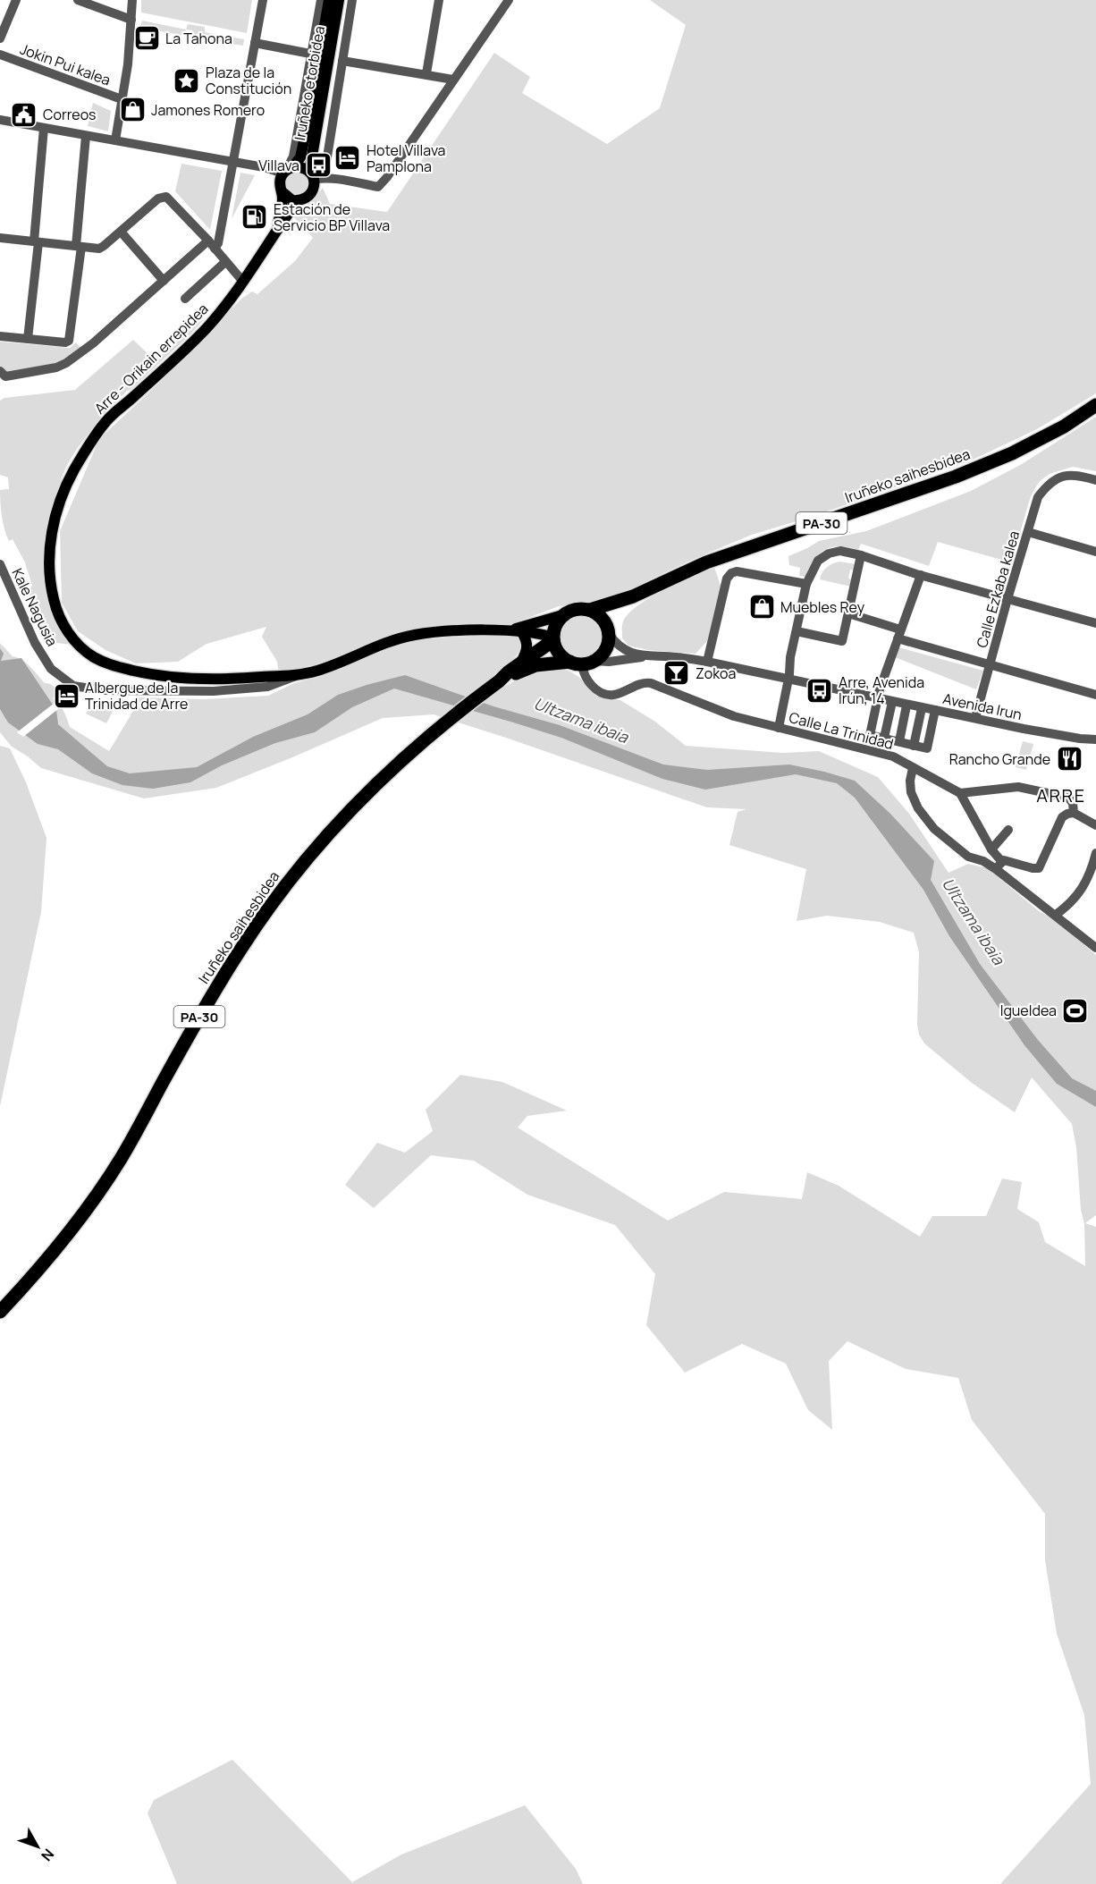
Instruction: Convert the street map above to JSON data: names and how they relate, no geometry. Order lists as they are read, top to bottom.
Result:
{
  "streets": {
    "highway": ["Iruñeko saihesbidea", "PA-30"],
    "main road": ["Iruñeko etorbidea", "Arre - Orikain errepidea"],
    "street": [
      "Jokin Pui kalea",
      "Calle Ezkaba kalea",
      "Kale Nagusia",
      "Avenida Irun",
      "Calle La Trinidad"
    ]
  },
  "crossings": [
    ["Iruñeko etorbidea", "Arre - Orikain errepidea"],
    ["Arre - Orikain errepidea", "Iruñeko saihesbidea"],
    ["Arre - Orikain errepidea", "PA-30"],
    ["Arre - Orikain errepidea", "Kale Nagusia"],
    ["Arre - Orikain errepidea", "Calle La Trinidad"],
    ["Iruñeko saihesbidea", "PA-30"],
    ["Iruñeko saihesbidea", "Calle La Trinidad"],
    ["PA-30", "Calle La Trinidad"],
    ["Calle Ezkaba kalea", "Avenida Irun"]
  ],
  "districts": ["ARRE"],
  "water": ["Ultzama ibaia"],
  "places": {
    "cafe": ["La Tahona"],
    "place": ["Plaza de la Constitución"],
    "shop": ["Jamones Romero", "Muebles Rey"],
    "public building": ["Correos"],
    "hotel": ["Hotel Villava Pamplona", "Albergue de la Trinidad de Arre"],
    "bus stop": ["Villava", "Arre, Avenida Irún, 14"],
    "fuel station": ["Estación de Servicio BP Villava"],
    "bar": ["Zokoa"],
    "restaurant": ["Rancho Grande"],
    "sports": ["Igueldea"]
  },
  "north": "bottom right"
}
